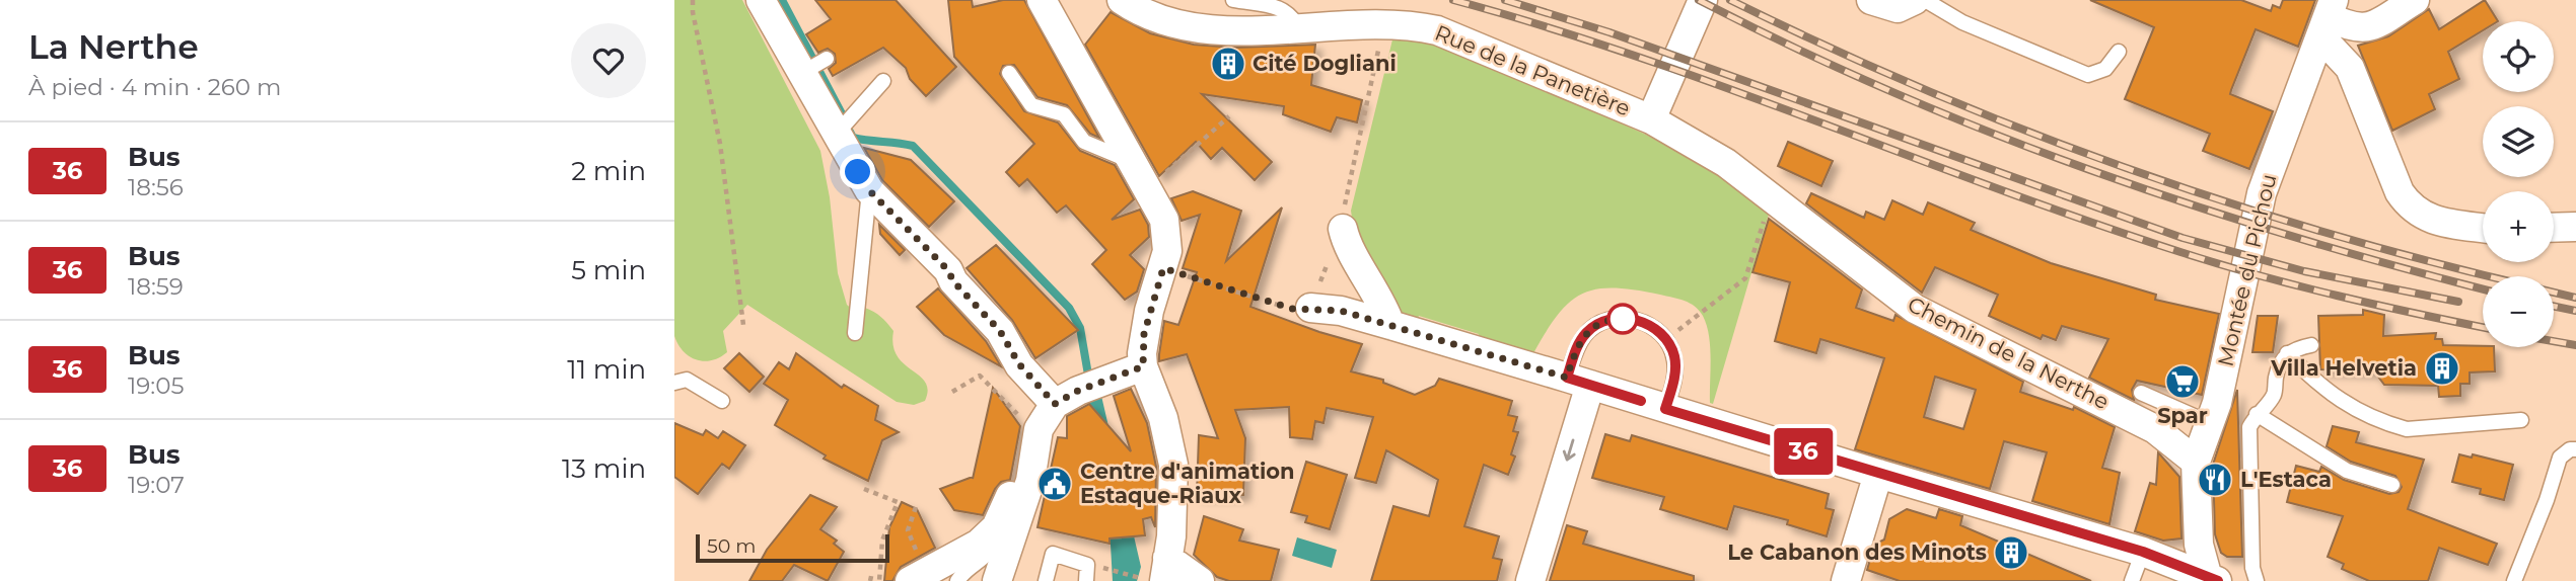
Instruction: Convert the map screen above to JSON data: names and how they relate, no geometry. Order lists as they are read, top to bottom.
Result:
{
  "streets": {
    "street": ["Rue de la Panetière", "Montée du Pichou", "Chemin de la Nerthe"]
  },
  "crossings": [
    ["Rue de la Panetière", "Chemin de la Nerthe"],
    ["Montée du Pichou", "Chemin de la Nerthe"]
  ],
  "places": {
    "building": ["Cité Dogliani", "Villa Helvetia", "Le Cabanon des Minots"],
    "supermarket": ["Spar"],
    "restaurant": ["L'Estaca"],
    "public building": ["Centre d'animation Estaque-Riaux"]
  },
  "lines": ["bus line 36"],
  "scale_bar": "50 m",
  "page": {
    "heading": ["La Nerthe", "À pied · 4 min · 260 m"],
    "on_map": "36",
    "map_buttons": ["+", "−"],
    "list": [
      {
        "mark": "36",
        "name": "Bus",
        "note": "18:56",
        "value": "2 min"
      },
      {
        "mark": "36",
        "name": "Bus",
        "note": "18:59",
        "value": "5 min"
      },
      {
        "mark": "36",
        "name": "Bus",
        "note": "19:05",
        "value": "11 min"
      },
      {
        "mark": "36",
        "name": "Bus",
        "note": "19:07",
        "value": "13 min"
      }
    ],
    "scale": "50 m"
  }
}
